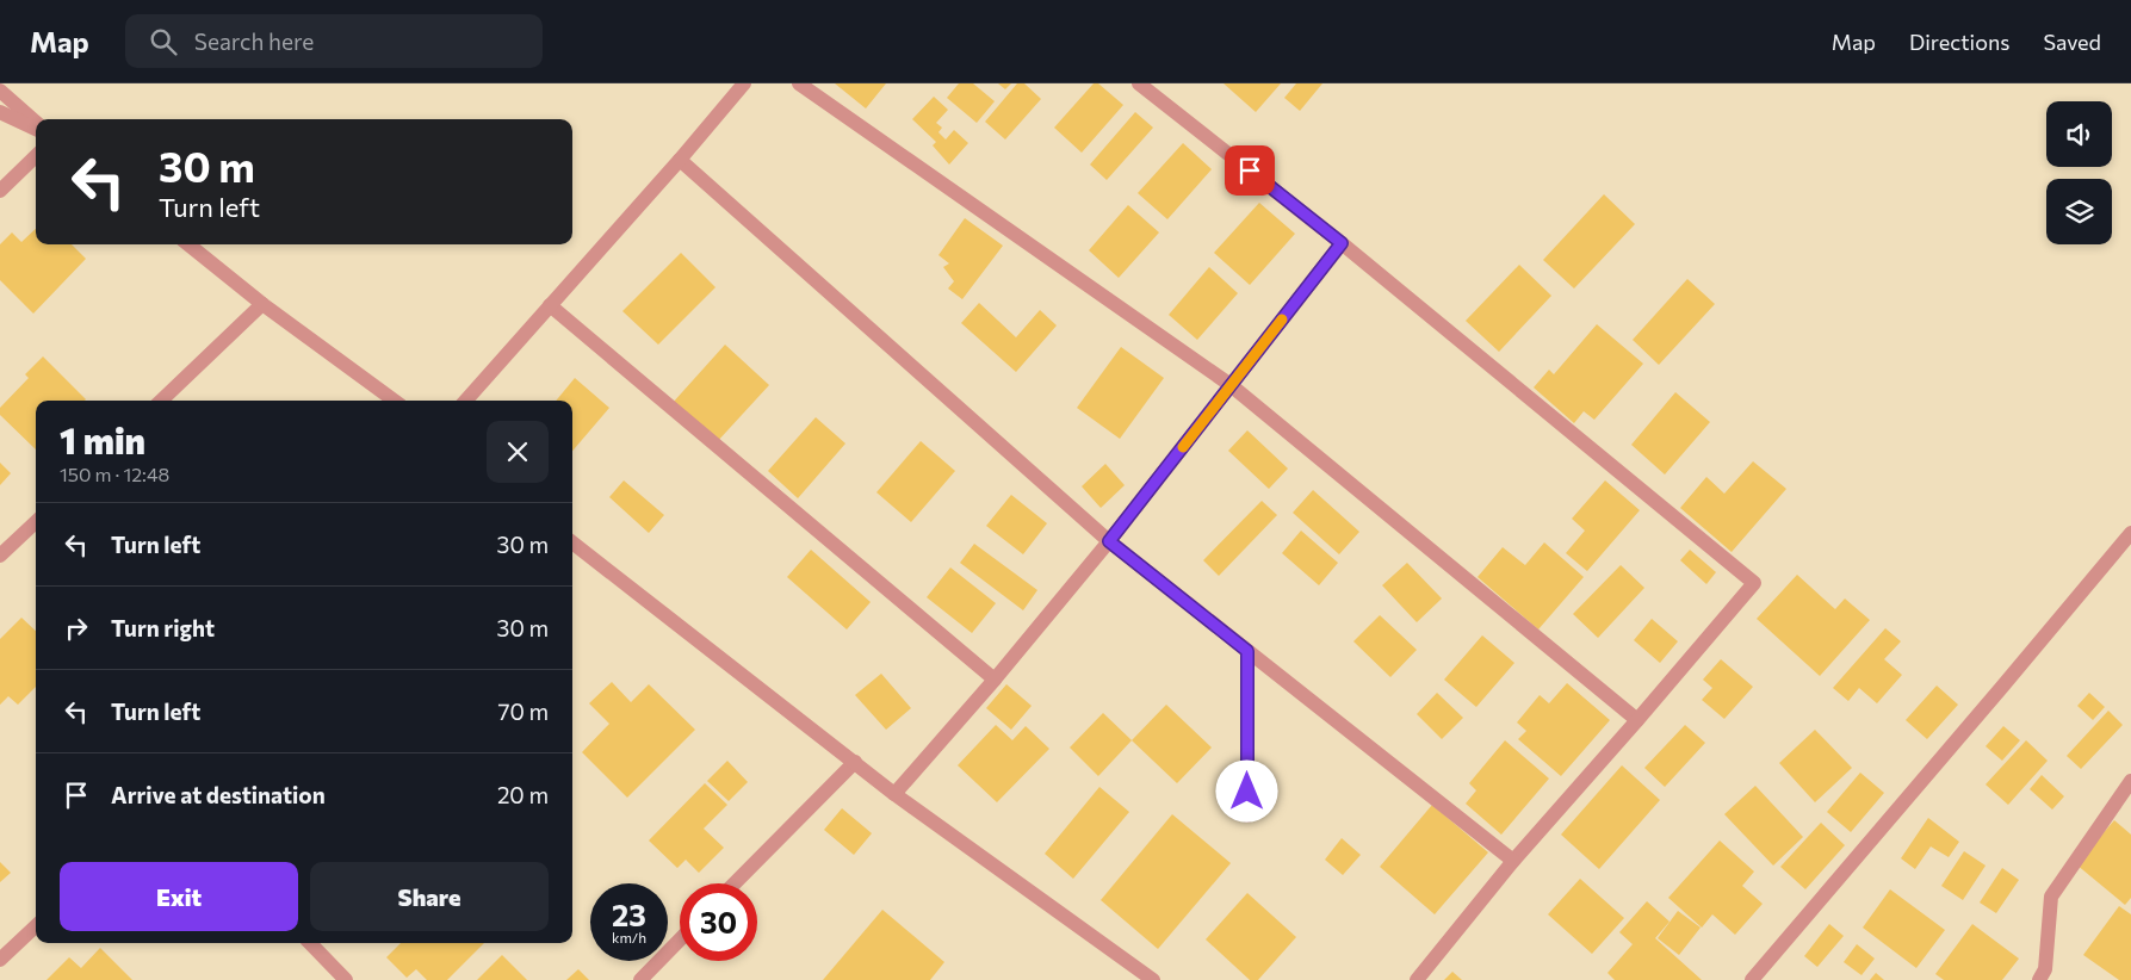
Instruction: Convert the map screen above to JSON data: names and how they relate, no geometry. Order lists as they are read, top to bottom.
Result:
{
  "page": {
    "header": "Map",
    "search": "Search here",
    "nav": ["Map", "Directions", "Saved"],
    "turn": ["30 m", "Turn left"],
    "heading": ["1 min", "150 m · 12:48"],
    "list": [
      {
        "name": "Turn left",
        "value": "30 m"
      },
      {
        "name": "Turn right",
        "value": "30 m"
      },
      {
        "name": "Turn left",
        "value": "70 m"
      },
      {
        "name": "Arrive at destination",
        "value": "20 m"
      }
    ],
    "buttons": ["Exit", "Share"],
    "speed": "23 km/h",
    "limit": "30"
  }
}
